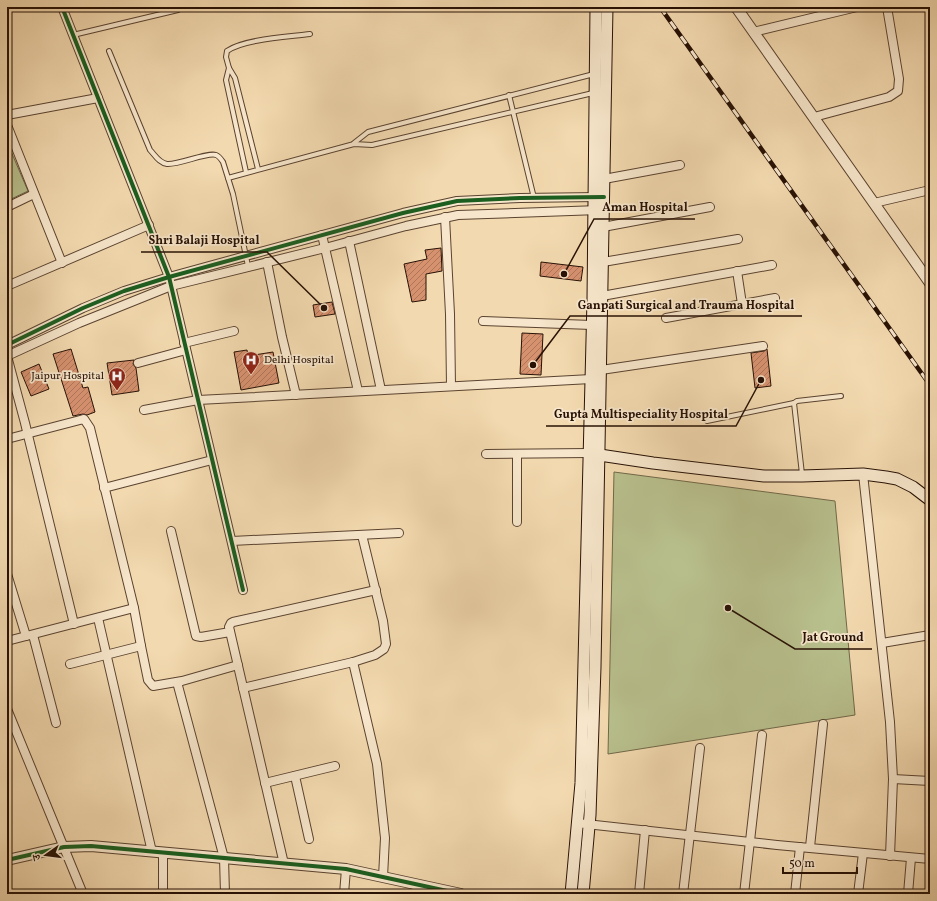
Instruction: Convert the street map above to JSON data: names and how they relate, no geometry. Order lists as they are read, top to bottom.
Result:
{
  "places": {
    "other": [
      "Aman Hospital",
      "Shri Balaji Hospital",
      "Ganpati Surgical and Trauma Hospital",
      "Gupta Multispeciality Hospital",
      "Jat Ground"
    ],
    "hospital": ["Delhi Hospital", "Jaipur Hospital"]
  },
  "scale_bar": "50 m",
  "north": "left"
}
